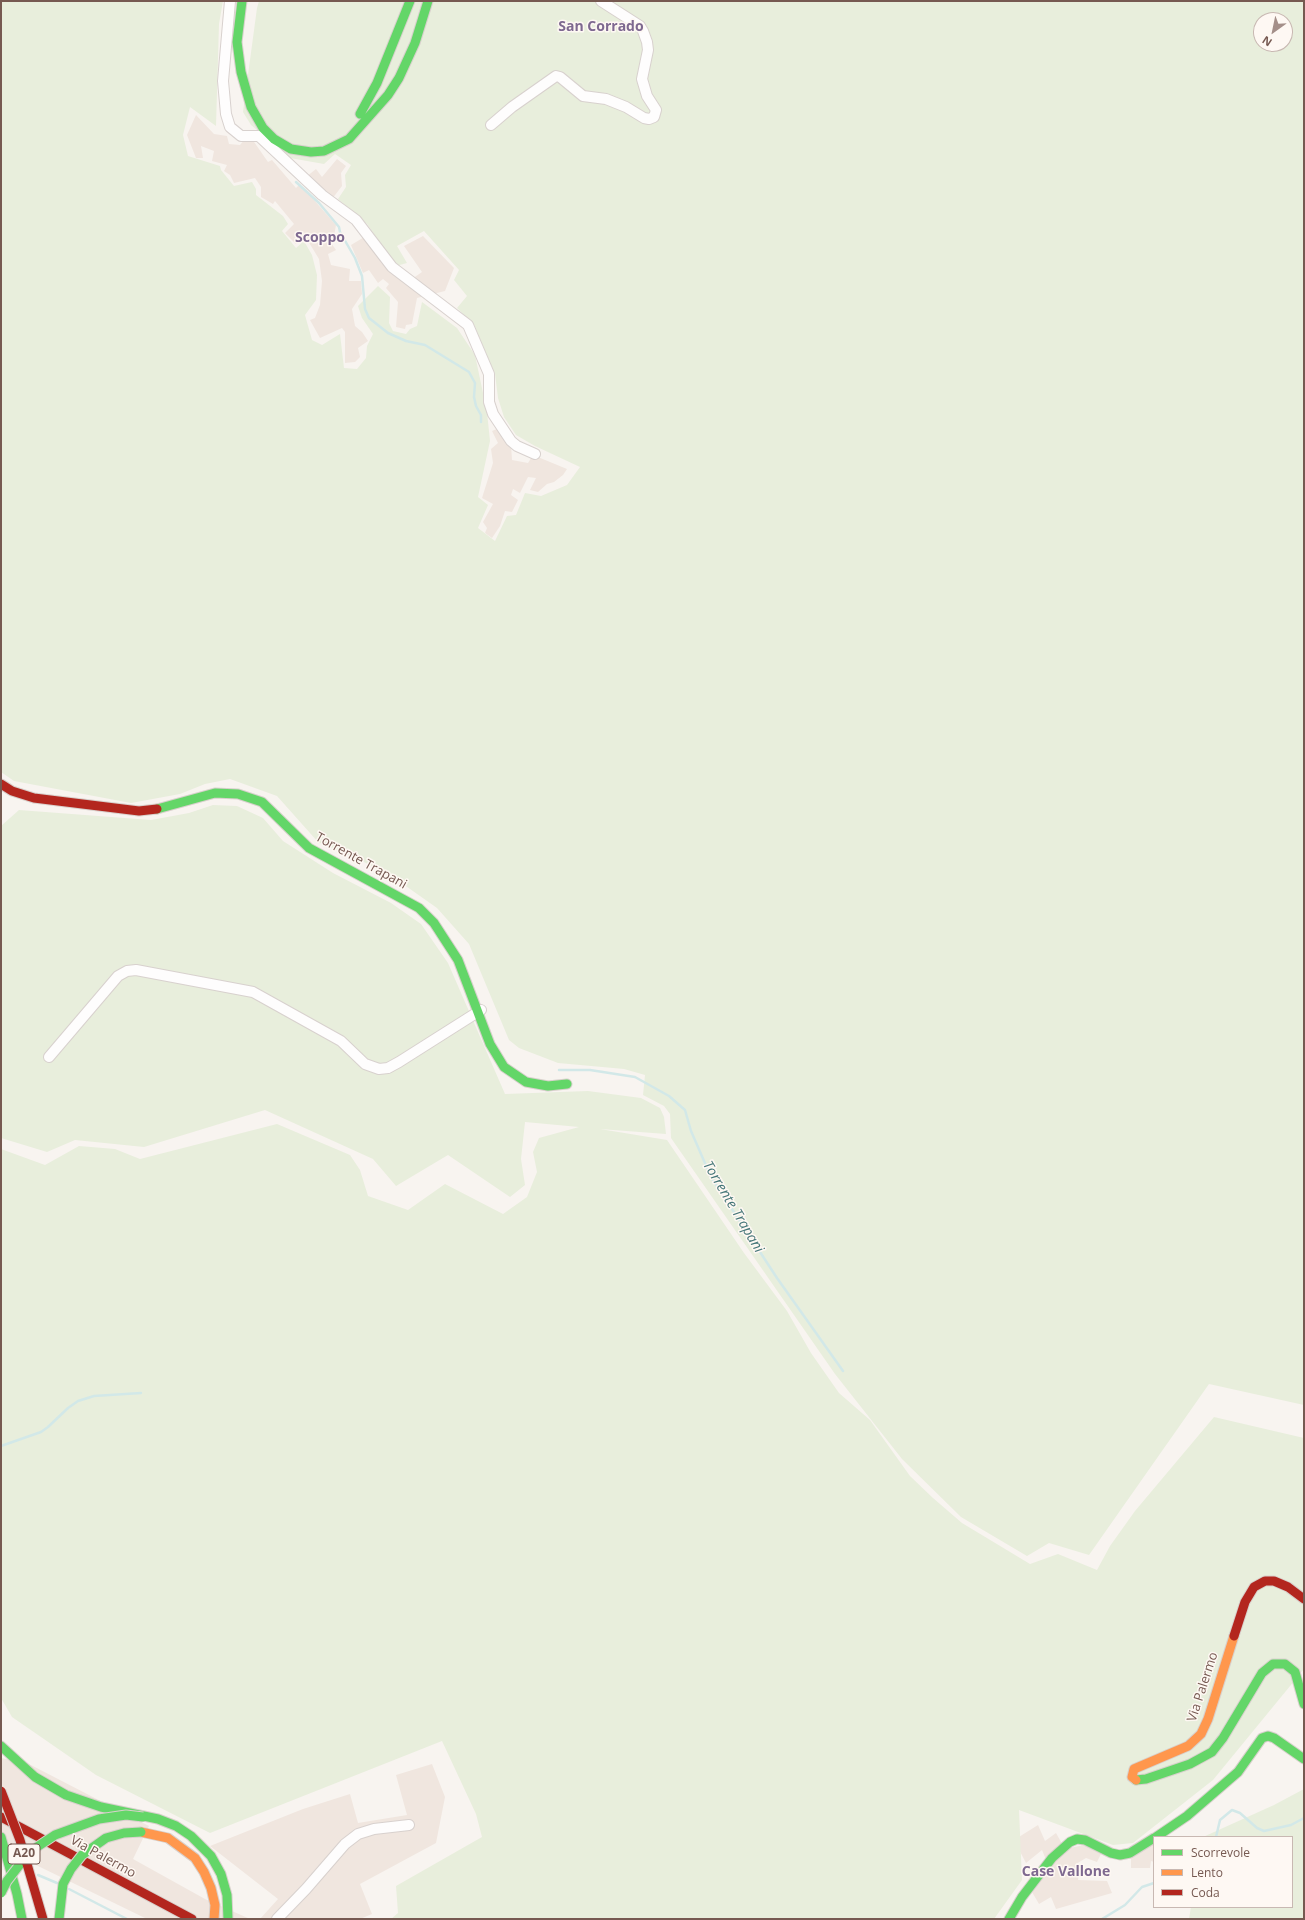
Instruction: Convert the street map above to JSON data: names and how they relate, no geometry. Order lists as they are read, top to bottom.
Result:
{
  "streets": {
    "main road": ["Torrente Trapani", "Via Palermo", "A20"]
  },
  "districts": ["San Corrado", "Scoppo", "Case Vallone"],
  "water": ["Torrente Trapani"],
  "legend": ["Scorrevole", "Lento", "Coda"],
  "north": "bottom left"
}
